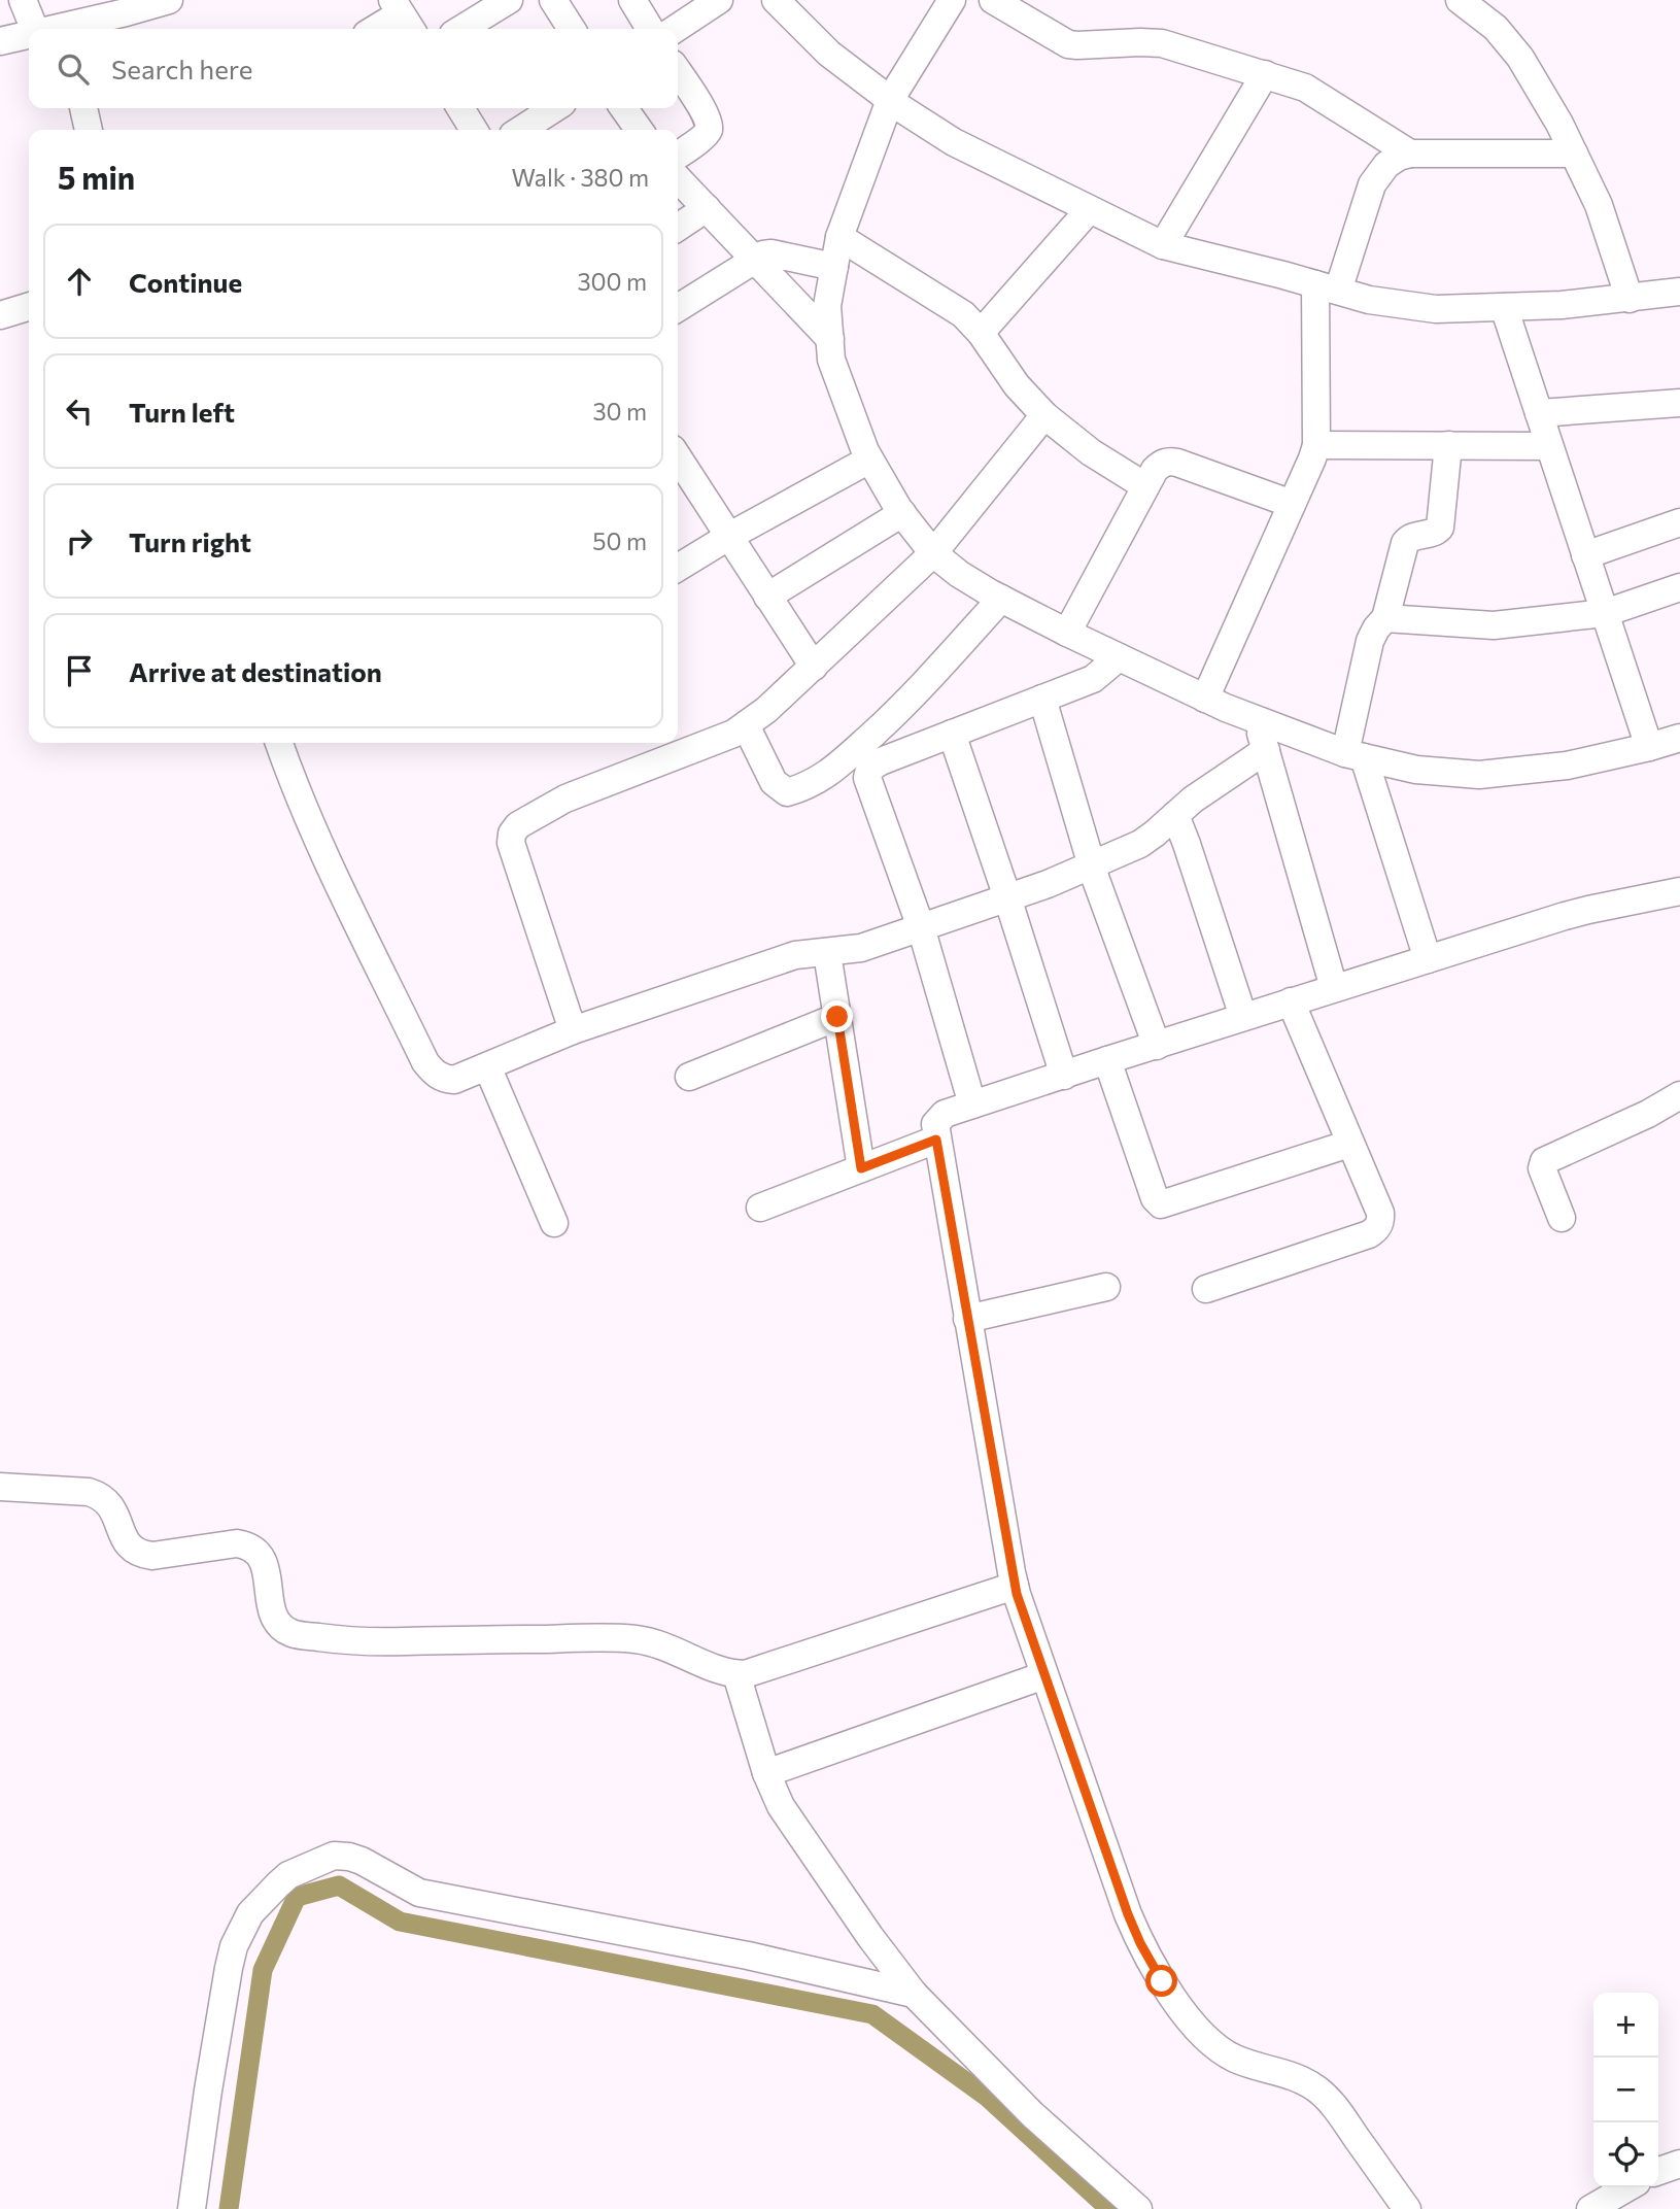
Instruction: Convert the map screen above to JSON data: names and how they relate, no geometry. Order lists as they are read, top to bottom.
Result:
{
  "page": {
    "search": "Search here",
    "heading": ["5 min", "Walk · 380 m"],
    "list": [
      ["Continue", "300 m"],
      ["Turn left", "30 m"],
      ["Turn right", "50 m"],
      "Arrive at destination"
    ],
    "map_buttons": ["+", "−"]
  }
}
